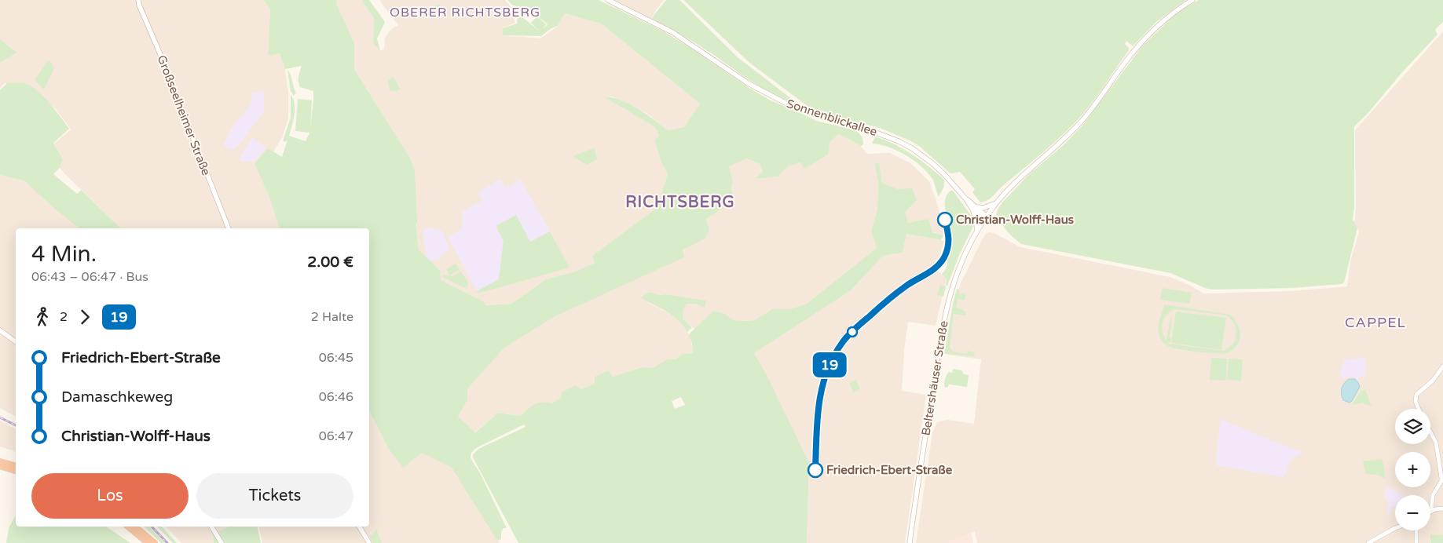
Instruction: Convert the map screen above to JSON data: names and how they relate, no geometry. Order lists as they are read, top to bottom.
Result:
{
  "streets": {
    "main road": ["Großseelheimer Straße", "Sonnenblickallee", "Beltershäuser Straße"]
  },
  "crossings": [
    ["Sonnenblickallee", "Beltershäuser Straße"]
  ],
  "districts": ["OBERER RICHTSBERG", "RICHTSBERG", "CAPPEL"],
  "places": ["Christian-Wolff-Haus", "Friedrich-Ebert-Straße"],
  "lines": ["bus line 19"],
  "page": {
    "on_map": "19",
    "heading": ["4 Min.", "06:43 – 06:47 · Bus", "2.00 €"],
    "legs": ["2", "19", "2 Halte"],
    "list": [
      {
        "name": "Friedrich-Ebert-Straße",
        "value": "06:45"
      },
      {
        "name": "Damaschkeweg",
        "value": "06:46"
      },
      {
        "name": "Christian-Wolff-Haus",
        "value": "06:47"
      }
    ],
    "map_buttons": ["+", "−"],
    "buttons": ["Los", "Tickets"]
  }
}
